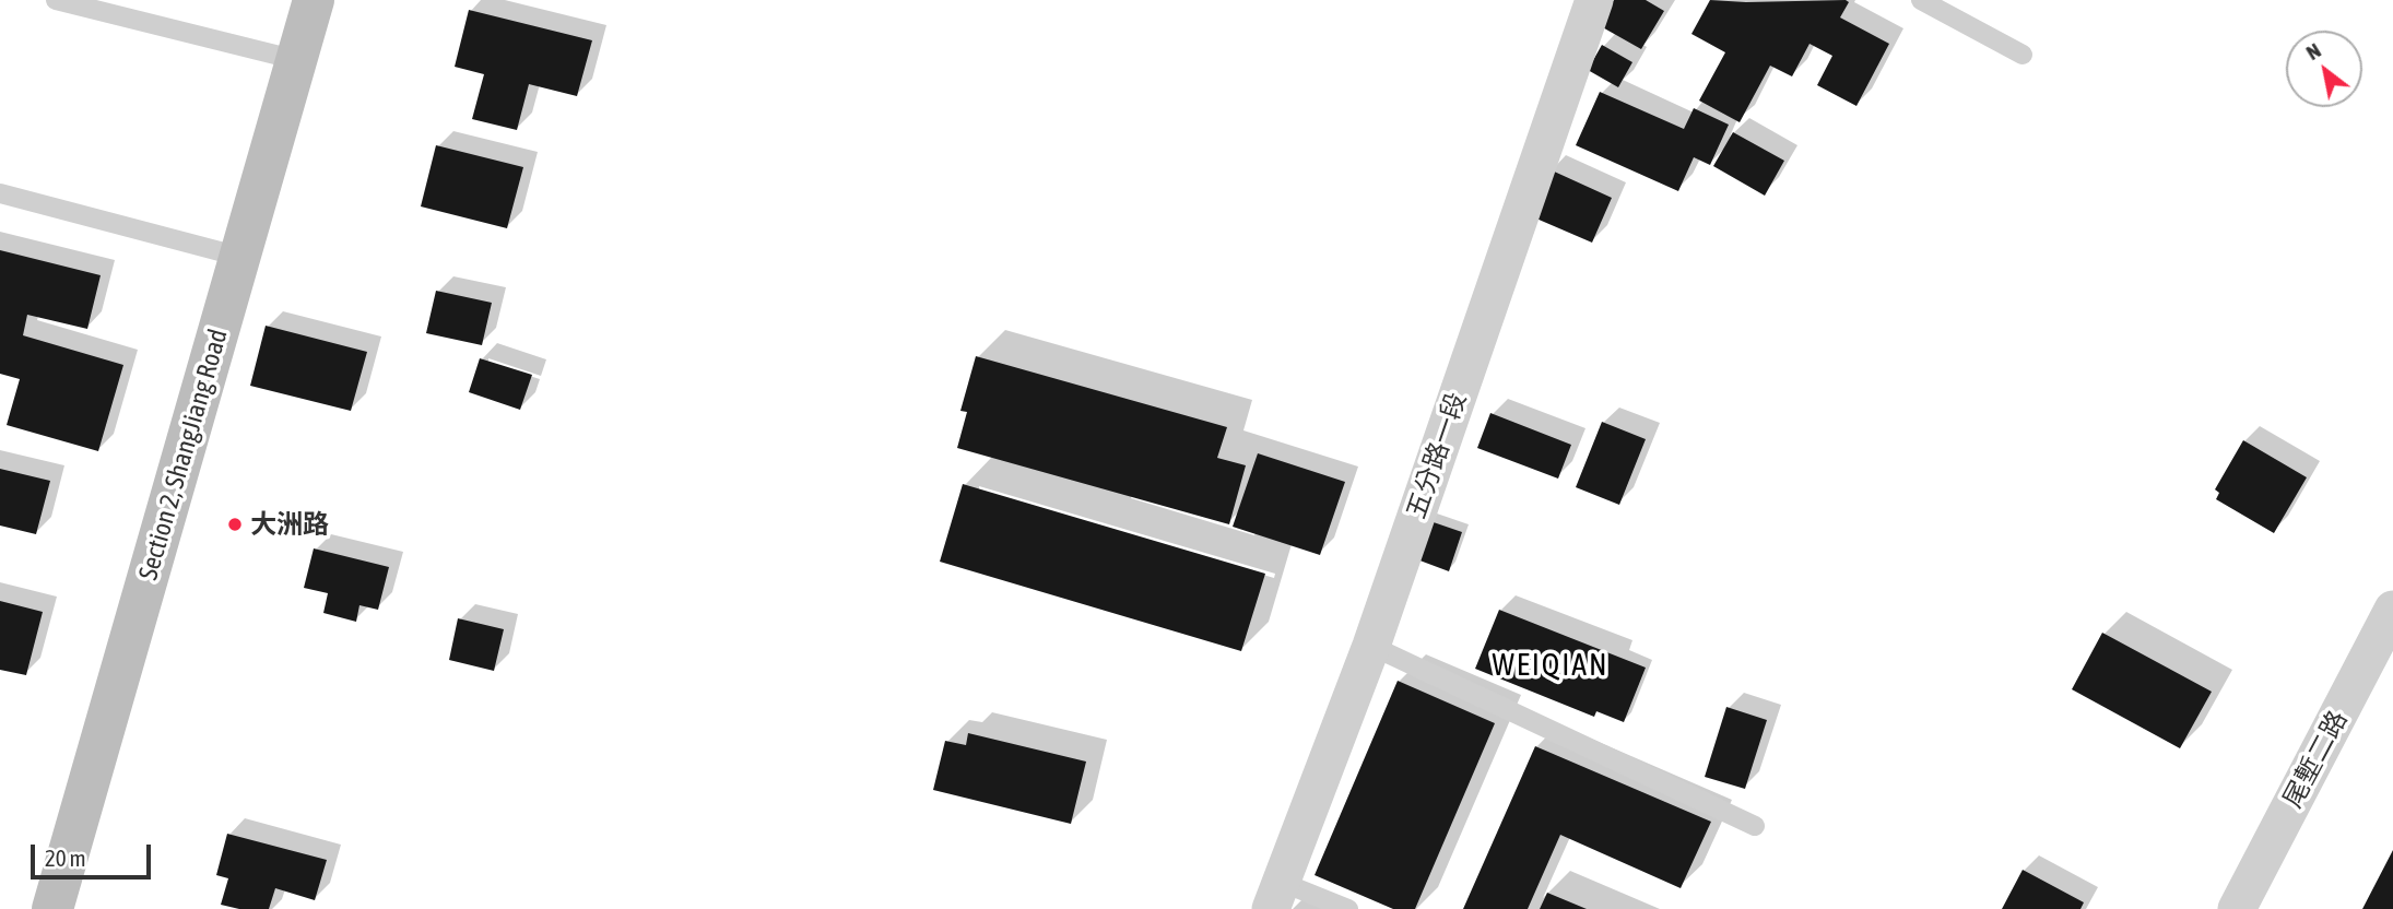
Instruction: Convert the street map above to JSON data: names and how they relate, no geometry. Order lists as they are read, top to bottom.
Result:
{
  "streets": {
    "main road": ["Section 2, ShangJiang Road"],
    "street": ["五分路一段", "尾塹二路"]
  },
  "districts": ["WEIQIAN"],
  "places": ["大洲路"],
  "scale_bar": "20 m",
  "north": "top left"
}
